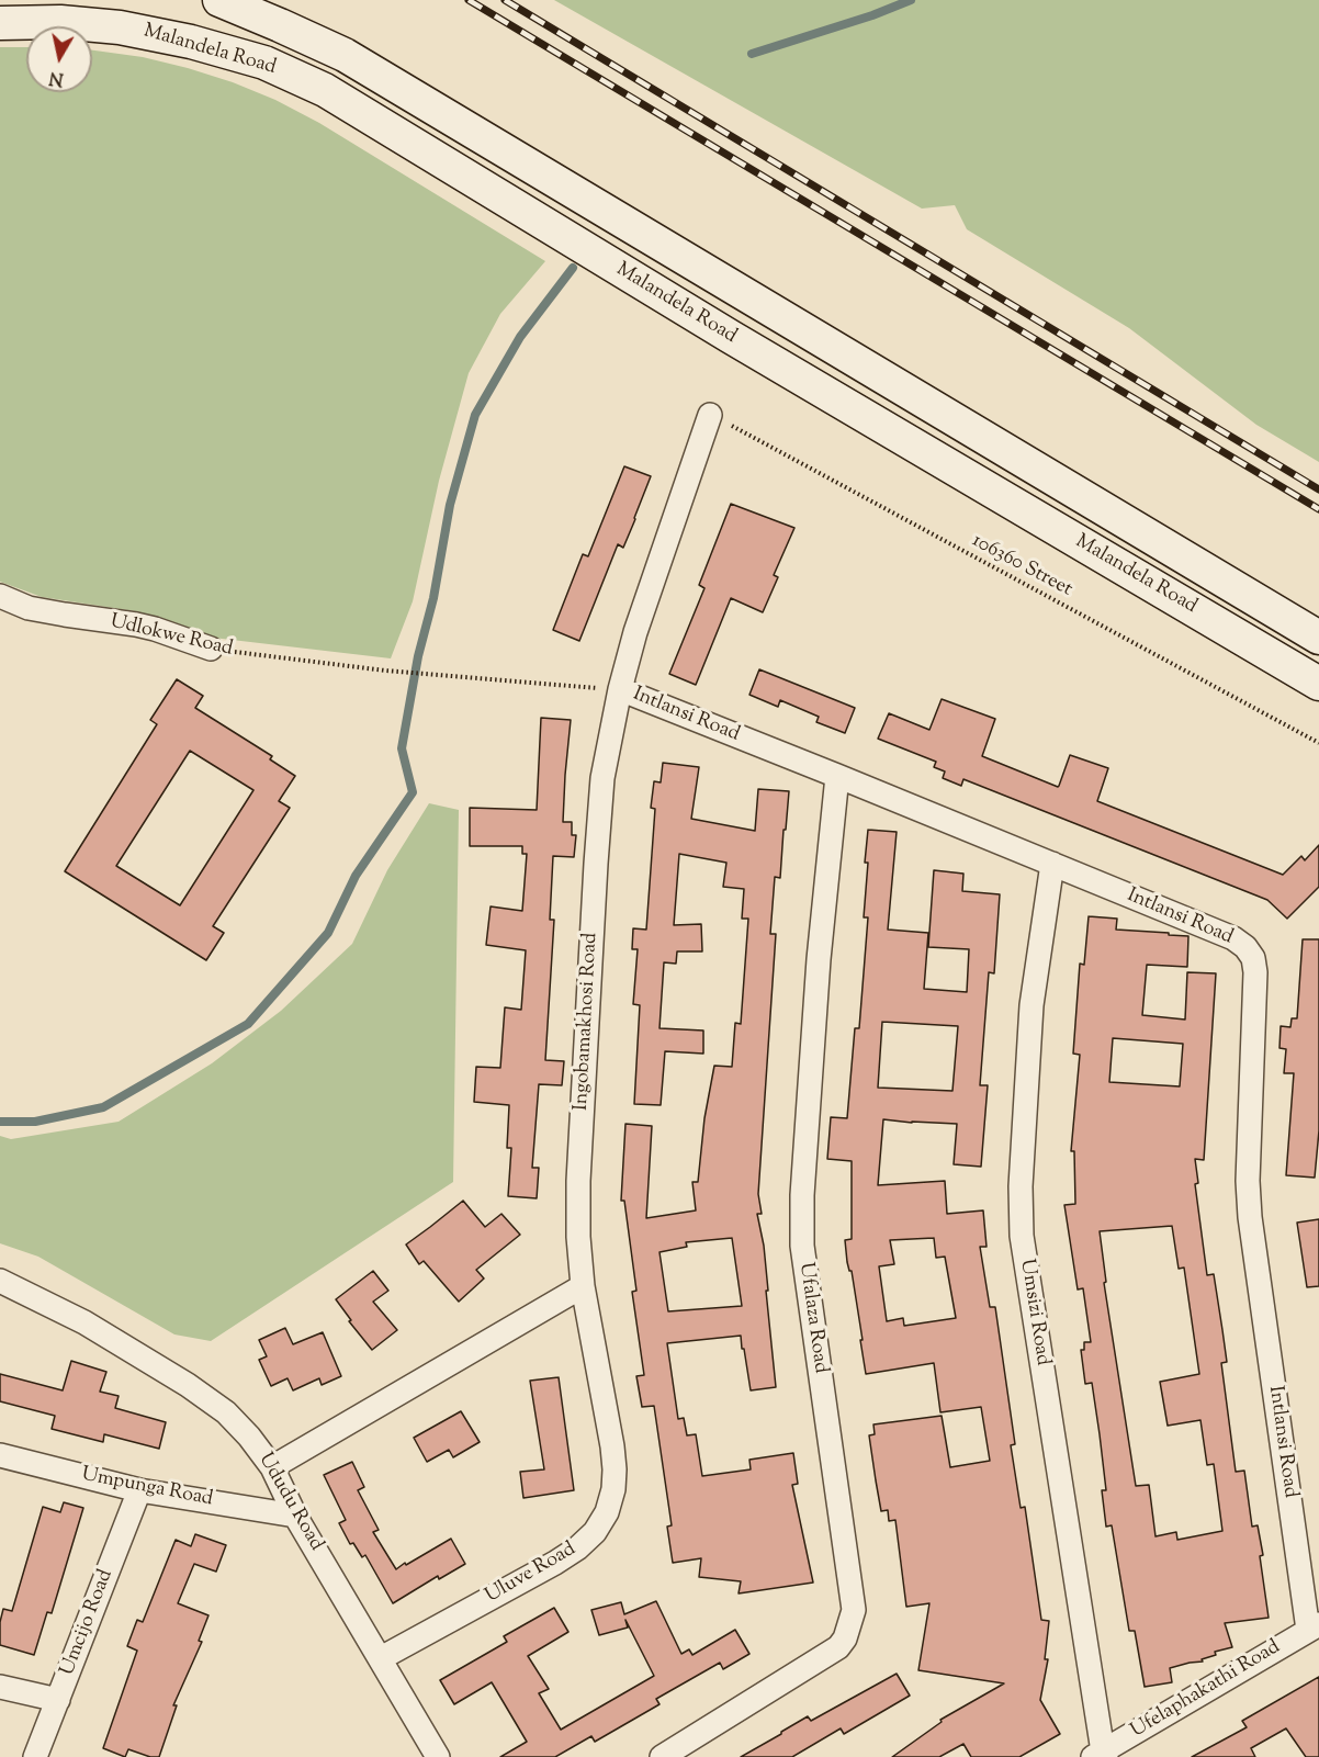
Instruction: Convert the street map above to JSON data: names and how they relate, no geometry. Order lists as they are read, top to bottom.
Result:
{
  "streets": {
    "main road": ["Malandela Road"],
    "street": [
      "Udlokwe Road",
      "Intlansi Road",
      "Ingobamakhosi Road",
      "Umsizi Road",
      "Ufalaza Road",
      "Umpunga Road",
      "Ududu Road",
      "Uluve Road",
      "Umcijo Road",
      "Ufelaphakathi Road"
    ],
    "path": ["106360 Street"]
  },
  "crossings": [
    ["106360 Street", "Ingobamakhosi Road"],
    ["Udlokwe Road", "Intlansi Road"],
    ["Udlokwe Road", "Ingobamakhosi Road"],
    ["Intlansi Road", "Ingobamakhosi Road"],
    ["Intlansi Road", "Umsizi Road"],
    ["Intlansi Road", "Ufalaza Road"],
    ["Intlansi Road", "Ufelaphakathi Road"],
    ["Ingobamakhosi Road", "Uluve Road"],
    ["Umsizi Road", "Ufelaphakathi Road"],
    ["Umpunga Road", "Ududu Road"],
    ["Umpunga Road", "Umcijo Road"],
    ["Ududu Road", "Uluve Road"]
  ],
  "north": "bottom"
}
